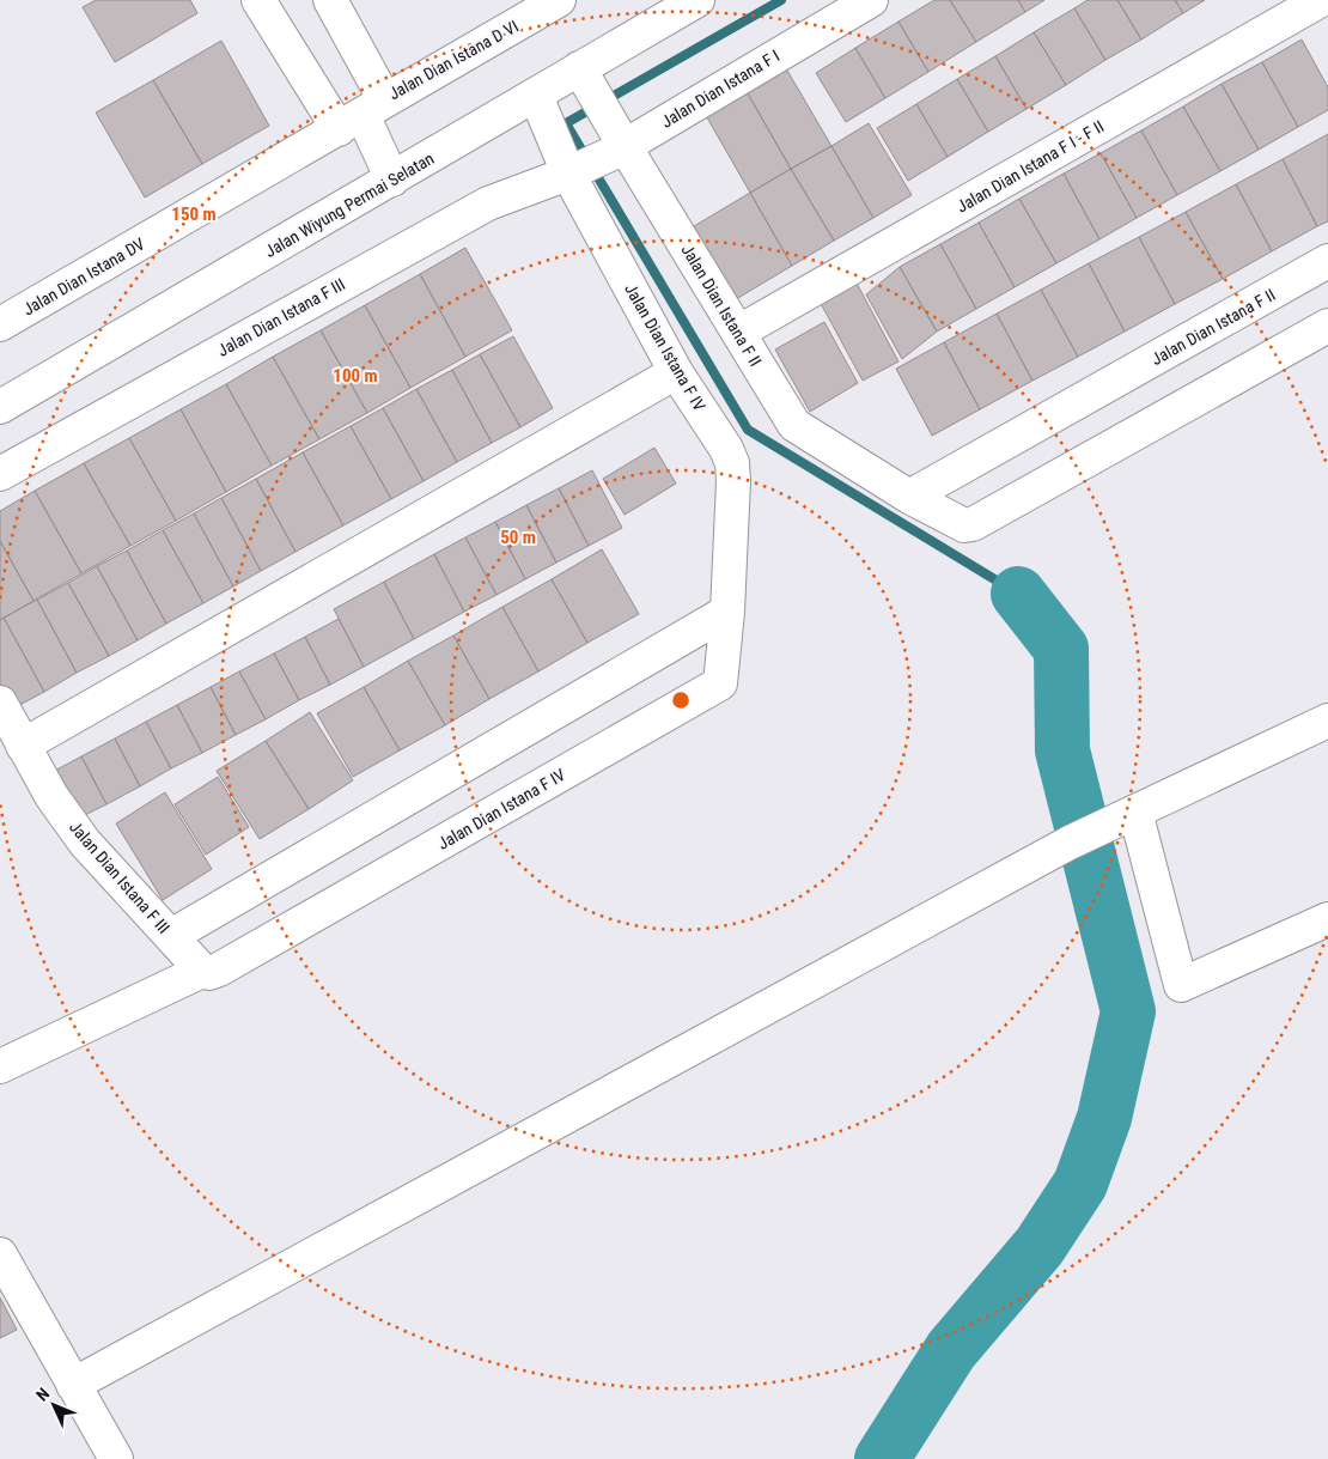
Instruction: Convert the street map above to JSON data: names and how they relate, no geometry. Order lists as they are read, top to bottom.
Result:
{
  "streets": {
    "street": [
      "Jalan Dian Istana D VI",
      "Jalan Dian Istana F I",
      "Jalan Dian Istana F I - F II",
      "Jalan Wiyung Permai Selatan",
      "Jalan Dian Istana DV",
      "Jalan Dian Istana F II",
      "Jalan Dian Istana F III",
      "Jalan Dian Istana F IV"
    ]
  },
  "crossings": [
    ["Jalan Dian Istana D VI", "Jalan Dian Istana DV"],
    ["Jalan Dian Istana F I", "Jalan Dian Istana F II"],
    ["Jalan Dian Istana F I", "Jalan Dian Istana F III"],
    ["Jalan Dian Istana F I", "Jalan Dian Istana F IV"],
    ["Jalan Dian Istana F I - F II", "Jalan Dian Istana F II"],
    ["Jalan Wiyung Permai Selatan", "Jalan Dian Istana F II"],
    ["Jalan Wiyung Permai Selatan", "Jalan Dian Istana F IV"],
    ["Jalan Dian Istana F III", "Jalan Dian Istana F IV"]
  ],
  "north": "top left",
  "rings": ["150 m", "100 m", "50 m"]
}
